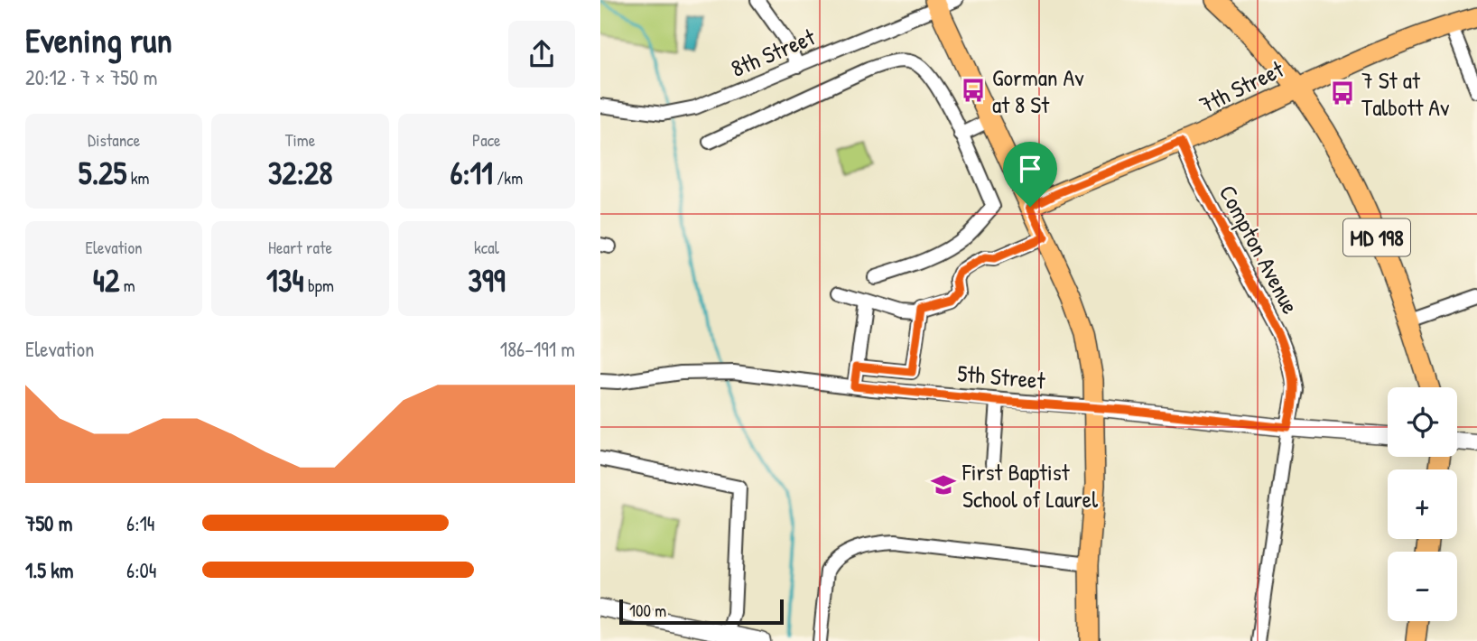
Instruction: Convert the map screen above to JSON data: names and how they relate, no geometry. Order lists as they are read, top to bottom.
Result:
{
  "streets": {
    "main road": ["7th Street", "MD 198"],
    "street": ["8th Street", "Compton Avenue", "5th Street"]
  },
  "crossings": [
    ["7th Street", "MD 198"],
    ["7th Street", "Compton Avenue"],
    ["Compton Avenue", "5th Street"]
  ],
  "places": {
    "bus stop": ["Gorman Av at 8 St", "7 St at Talbott Av"],
    "school or university": ["First Baptist School of Laurel"]
  },
  "scale_bar": "100 m",
  "page": {
    "heading": ["Evening run", "20:12 · 7 × 750 m"],
    "stats": [
      ["Distance", "5.25 km"],
      ["Time", "32:28"],
      ["Pace", "6:11 /km"],
      ["Elevation", "42 m"],
      ["Heart rate", "134 bpm"],
      ["kcal", "399"]
    ],
    "chart": ["Elevation", "186–191 m"],
    "map_buttons": ["+", "−"],
    "list": [
      {
        "name": "750 m",
        "note": "6:14"
      },
      {
        "name": "1.5 km",
        "note": "6:04"
      }
    ],
    "scale": "100 m"
  }
}
